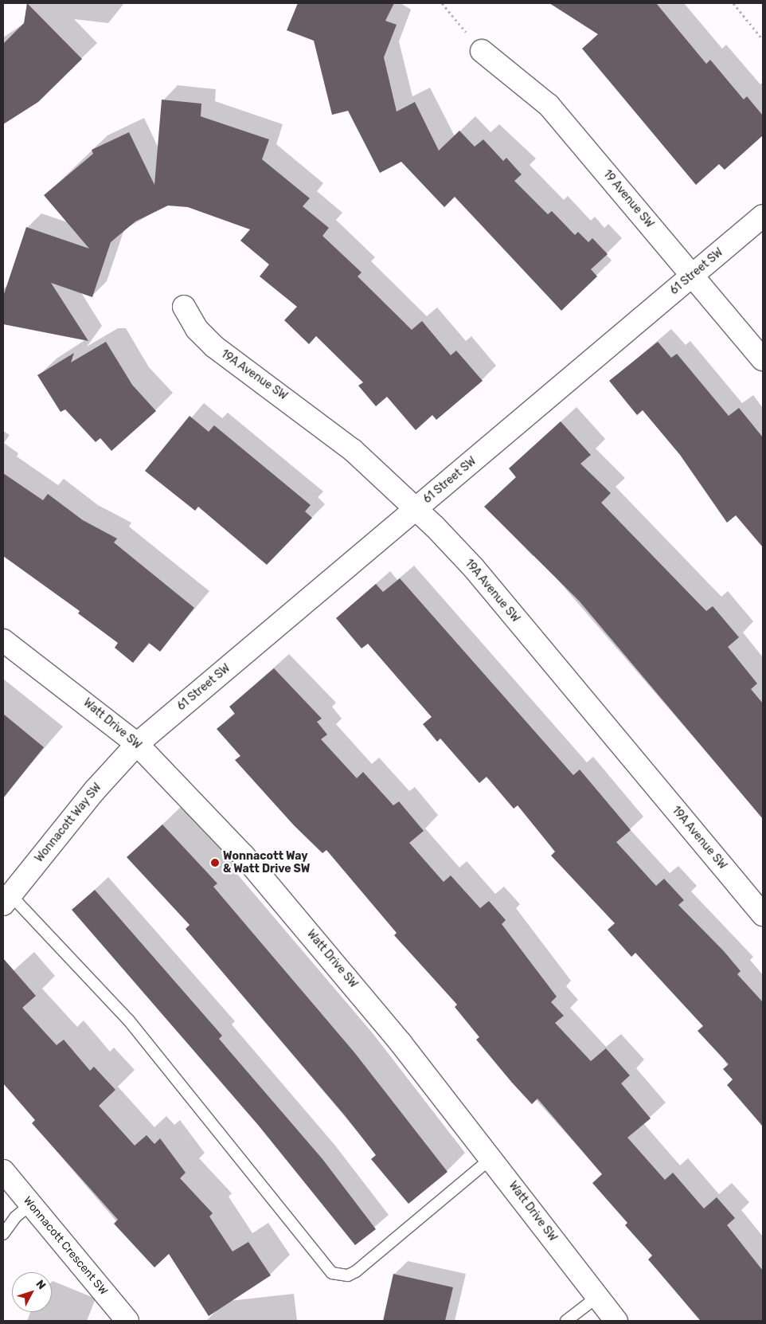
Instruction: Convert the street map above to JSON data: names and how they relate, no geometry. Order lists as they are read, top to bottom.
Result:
{
  "streets": {
    "street": [
      "19 Avenue SW",
      "61 Street SW",
      "19A Avenue SW",
      "Watt Drive SW",
      "Wonnacott Way SW",
      "Wonnacott Crescent SW"
    ]
  },
  "crossings": [
    ["19 Avenue SW", "61 Street SW"],
    ["61 Street SW", "19A Avenue SW"],
    ["61 Street SW", "Watt Drive SW"],
    ["61 Street SW", "Wonnacott Way SW"],
    ["Watt Drive SW", "Wonnacott Way SW"]
  ],
  "places": ["Wonnacott Way & Watt Drive SW"],
  "north": "top right"
}
